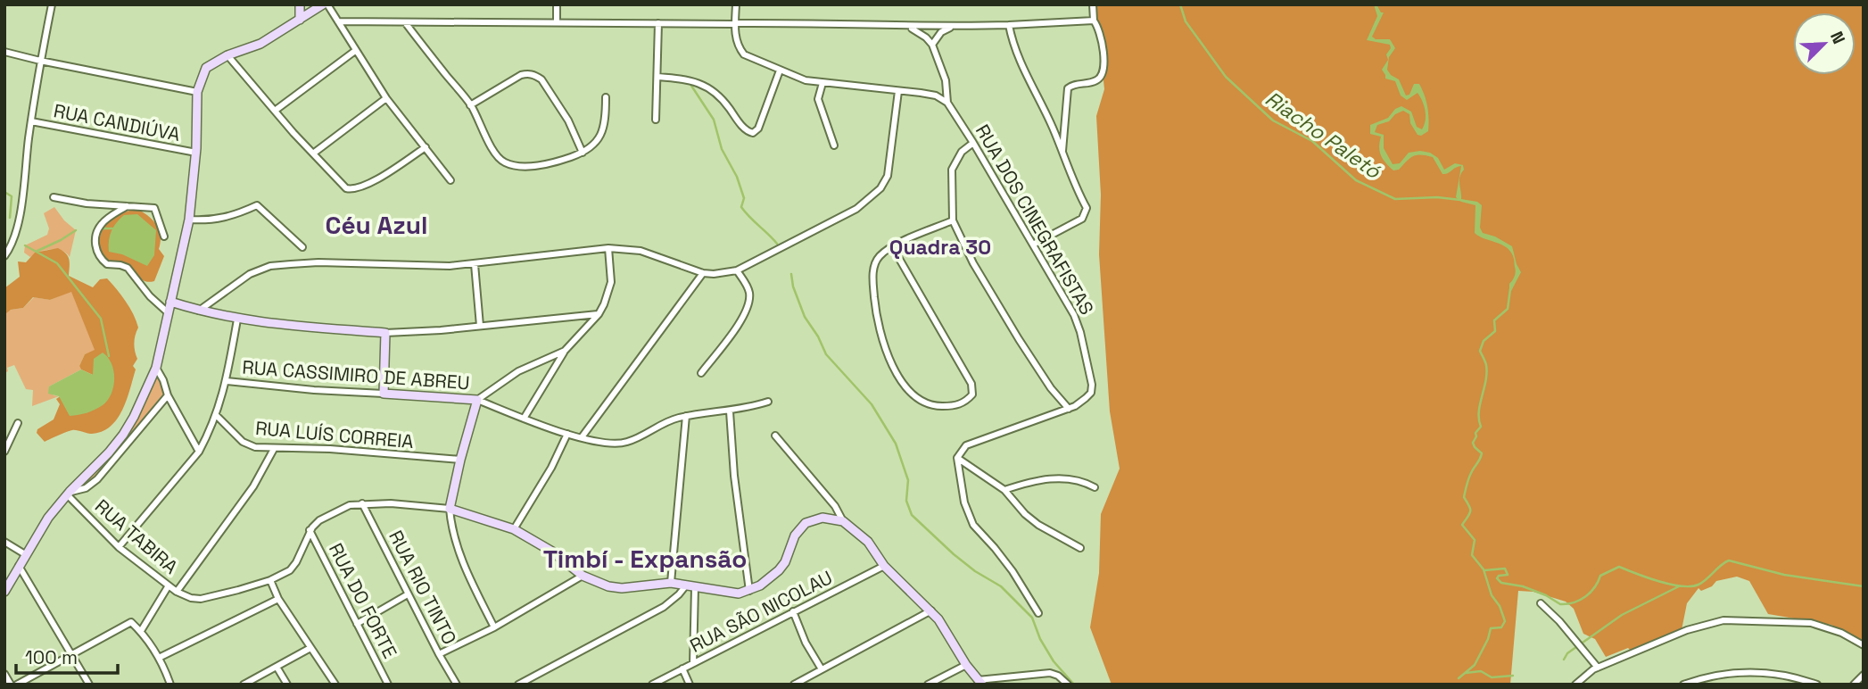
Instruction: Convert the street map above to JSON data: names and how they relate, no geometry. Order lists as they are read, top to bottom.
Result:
{
  "streets": {
    "street": [
      "RUA CANDIÚVA",
      "RUA DOS CINEGRAFISTAS",
      "RUA CASSIMIRO DE ABREU",
      "RUA LUÍS CORREIA",
      "RUA TABIRA",
      "RUA RIO TINTO",
      "RUA DO FORTE",
      "RUA SÃO NICOLAU"
    ]
  },
  "crossings": [
    ["RUA TABIRA", "RUA DO FORTE"]
  ],
  "districts": ["Céu Azul", "Quadra 30", "Timbí - Expansão"],
  "water": ["Riacho Paletó"],
  "scale_bar": "100 m",
  "north": "top right"
}
